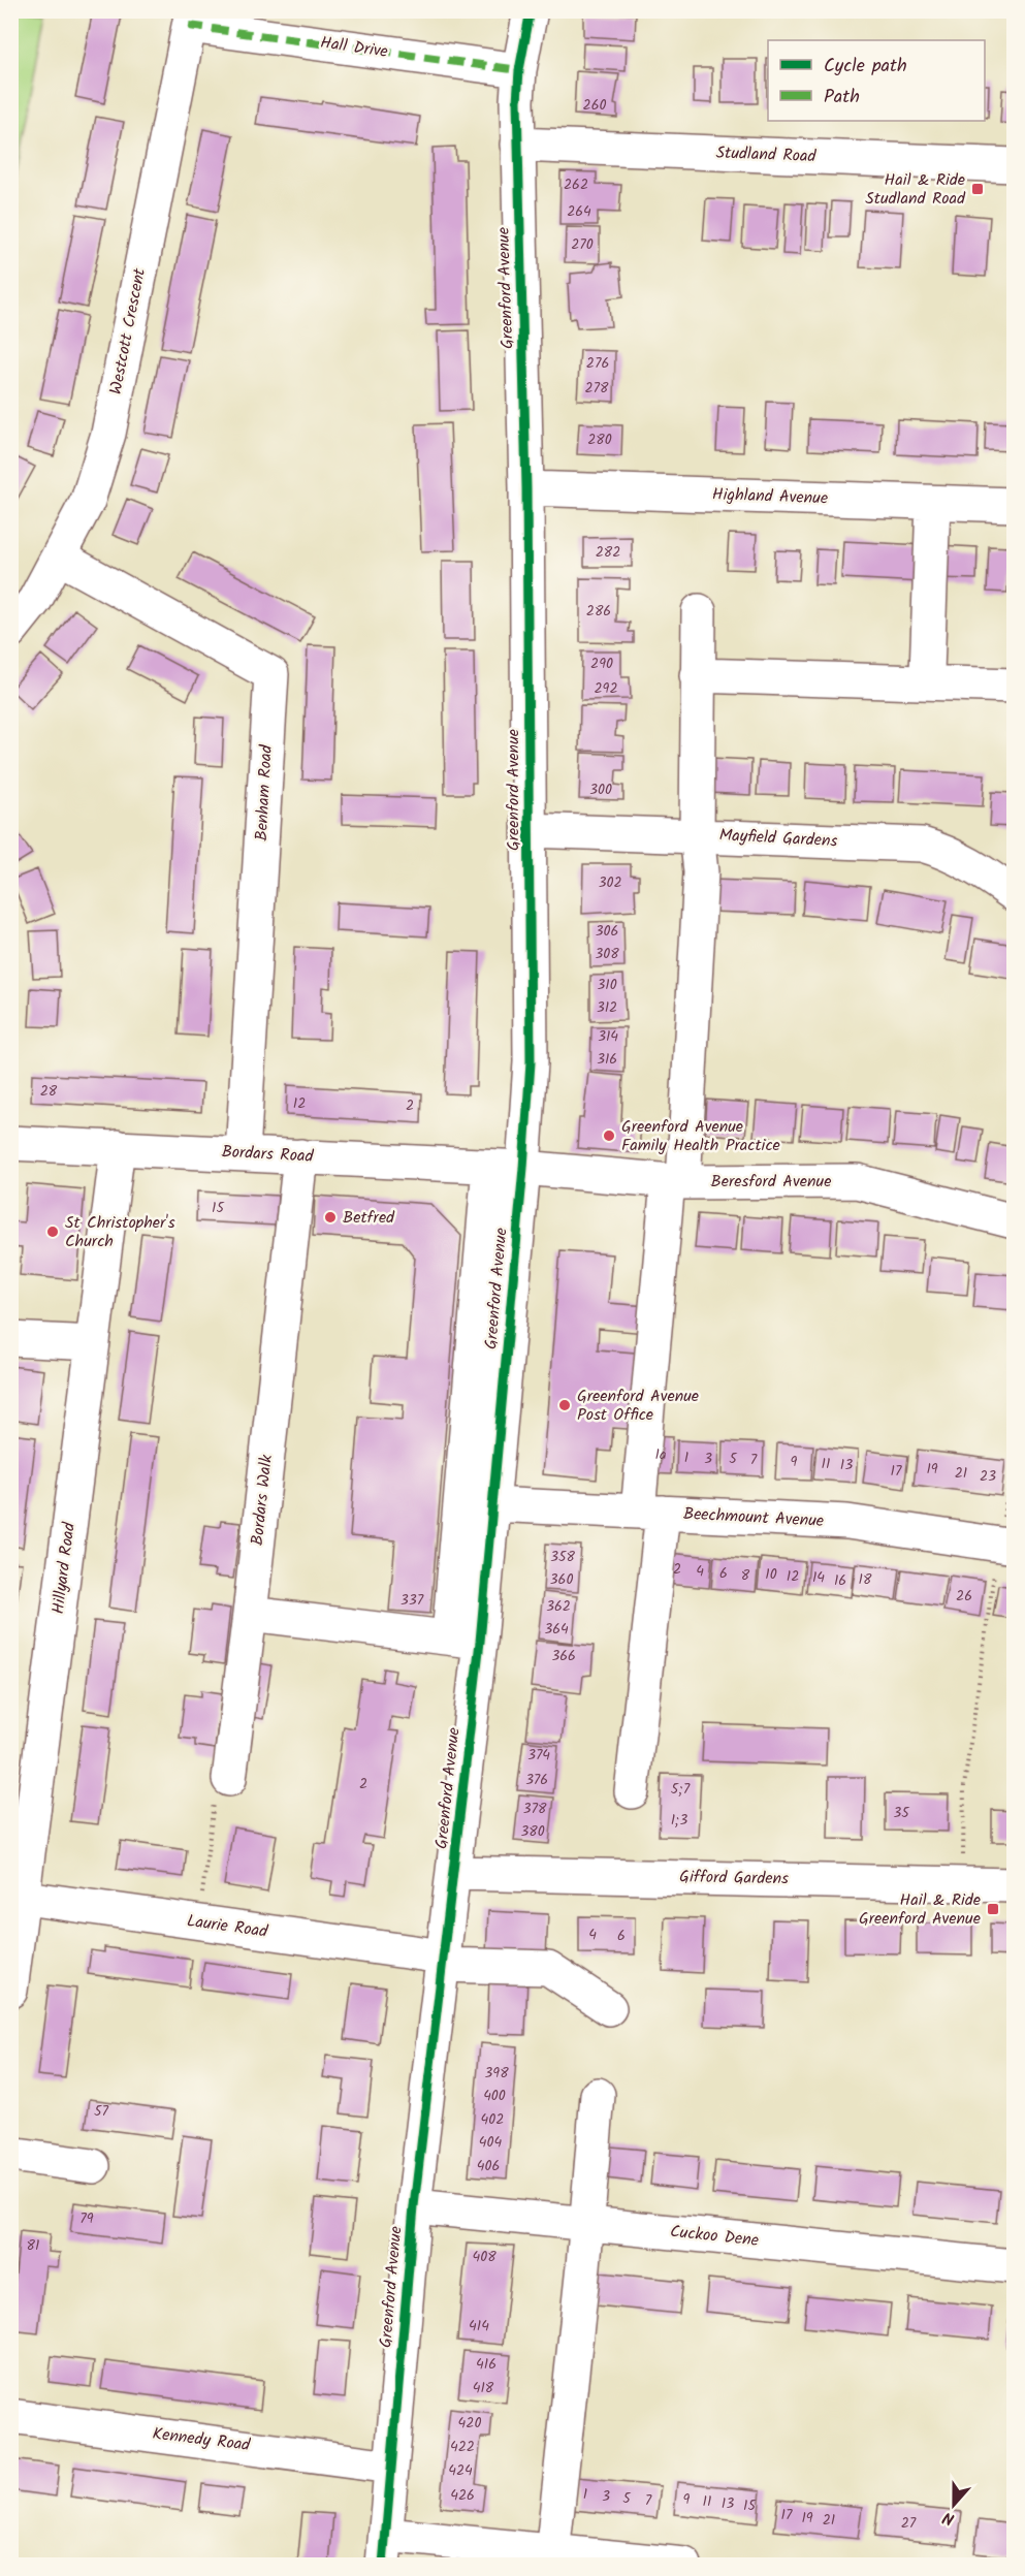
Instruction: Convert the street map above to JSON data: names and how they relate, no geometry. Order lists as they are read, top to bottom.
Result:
{
  "streets": {
    "street": [
      "Hall Drive",
      "Studland Road",
      "Greenford Avenue",
      "Westcott Crescent",
      "Highland Avenue",
      "Benham Road",
      "Mayfield Gardens",
      "Bordars Road",
      "Beresford Avenue",
      "Bordars Walk",
      "Beechmount Avenue",
      "Hillyard Road",
      "Gifford Gardens",
      "Laurie Road",
      "Cuckoo Dene",
      "Kennedy Road"
    ]
  },
  "crossings": [
    ["Hall Drive", "Greenford Avenue"],
    ["Hall Drive", "Westcott Crescent"],
    ["Studland Road", "Greenford Avenue"],
    ["Greenford Avenue", "Highland Avenue"],
    ["Greenford Avenue", "Mayfield Gardens"],
    ["Greenford Avenue", "Bordars Road"],
    ["Greenford Avenue", "Beresford Avenue"],
    ["Greenford Avenue", "Beechmount Avenue"],
    ["Greenford Avenue", "Gifford Gardens"],
    ["Greenford Avenue", "Laurie Road"],
    ["Greenford Avenue", "Cuckoo Dene"],
    ["Greenford Avenue", "Kennedy Road"],
    ["Westcott Crescent", "Benham Road"],
    ["Benham Road", "Bordars Road"],
    ["Bordars Road", "Beresford Avenue"],
    ["Bordars Road", "Bordars Walk"],
    ["Bordars Road", "Hillyard Road"],
    ["Hillyard Road", "Laurie Road"]
  ],
  "places": {
    "transit": ["Hail & Ride Studland Road", "Hail & Ride Greenford Avenue"],
    "other": [
      "Greenford Avenue Family Health Practice",
      "Betfred",
      "St Christopher's Church",
      "Greenford Avenue Post Office"
    ]
  },
  "house_numbers": [
    "260",
    "262",
    "264",
    "270",
    "276",
    "278",
    "280",
    "282",
    "286",
    "290",
    "292",
    "300",
    "302",
    "306",
    "308",
    "310",
    "312",
    "314",
    "316",
    "28",
    "12",
    "2",
    "15",
    "1a",
    "1",
    "3",
    "5",
    "7",
    "9",
    "11",
    "13",
    "19",
    "17",
    "21",
    "23",
    "358",
    "2",
    "4",
    "6",
    "10",
    "8",
    "12",
    "14",
    "360",
    "18",
    "16",
    "26",
    "337",
    "362",
    "364",
    "366",
    "374",
    "376",
    "2",
    "5;7",
    "378",
    "35",
    "1;3",
    "380",
    "4",
    "6",
    "398",
    "400",
    "57",
    "402",
    "404",
    "406",
    "79",
    "81",
    "408",
    "414",
    "416",
    "418",
    "420",
    "422",
    "424",
    "1",
    "426",
    "3",
    "5",
    "9",
    "7",
    "11",
    "13",
    "15",
    "17",
    "19",
    "21",
    "27"
  ],
  "legend": ["Cycle path", "Path"],
  "north": "bottom"
}
